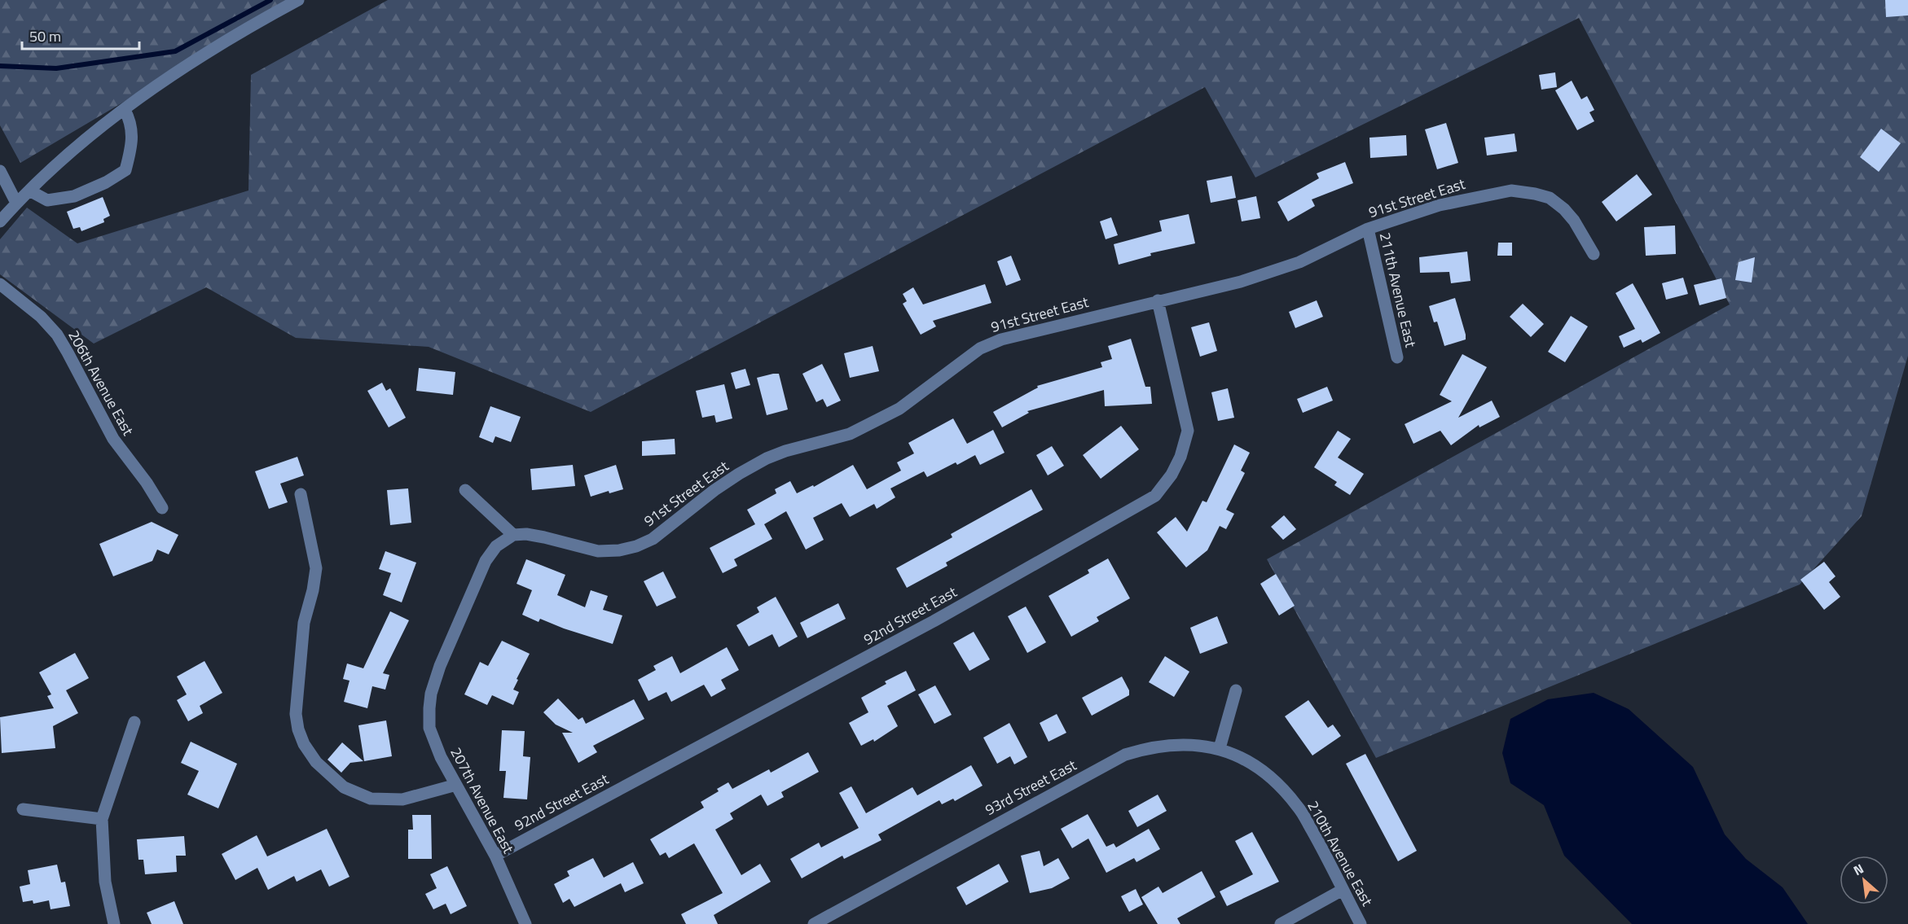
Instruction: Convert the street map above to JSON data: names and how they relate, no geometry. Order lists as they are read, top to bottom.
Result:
{
  "streets": {
    "street": [
      "91st Street East",
      "211th Avenue East",
      "206th Avenue East",
      "92nd Street East",
      "93rd Street East",
      "207th Avenue East",
      "210th Avenue East"
    ]
  },
  "crossings": [
    ["91st Street East", "211th Avenue East"],
    ["91st Street East", "92nd Street East"],
    ["91st Street East", "207th Avenue East"],
    ["92nd Street East", "207th Avenue East"],
    ["93rd Street East", "210th Avenue East"]
  ],
  "scale_bar": "50 m",
  "north": "top left"
}
